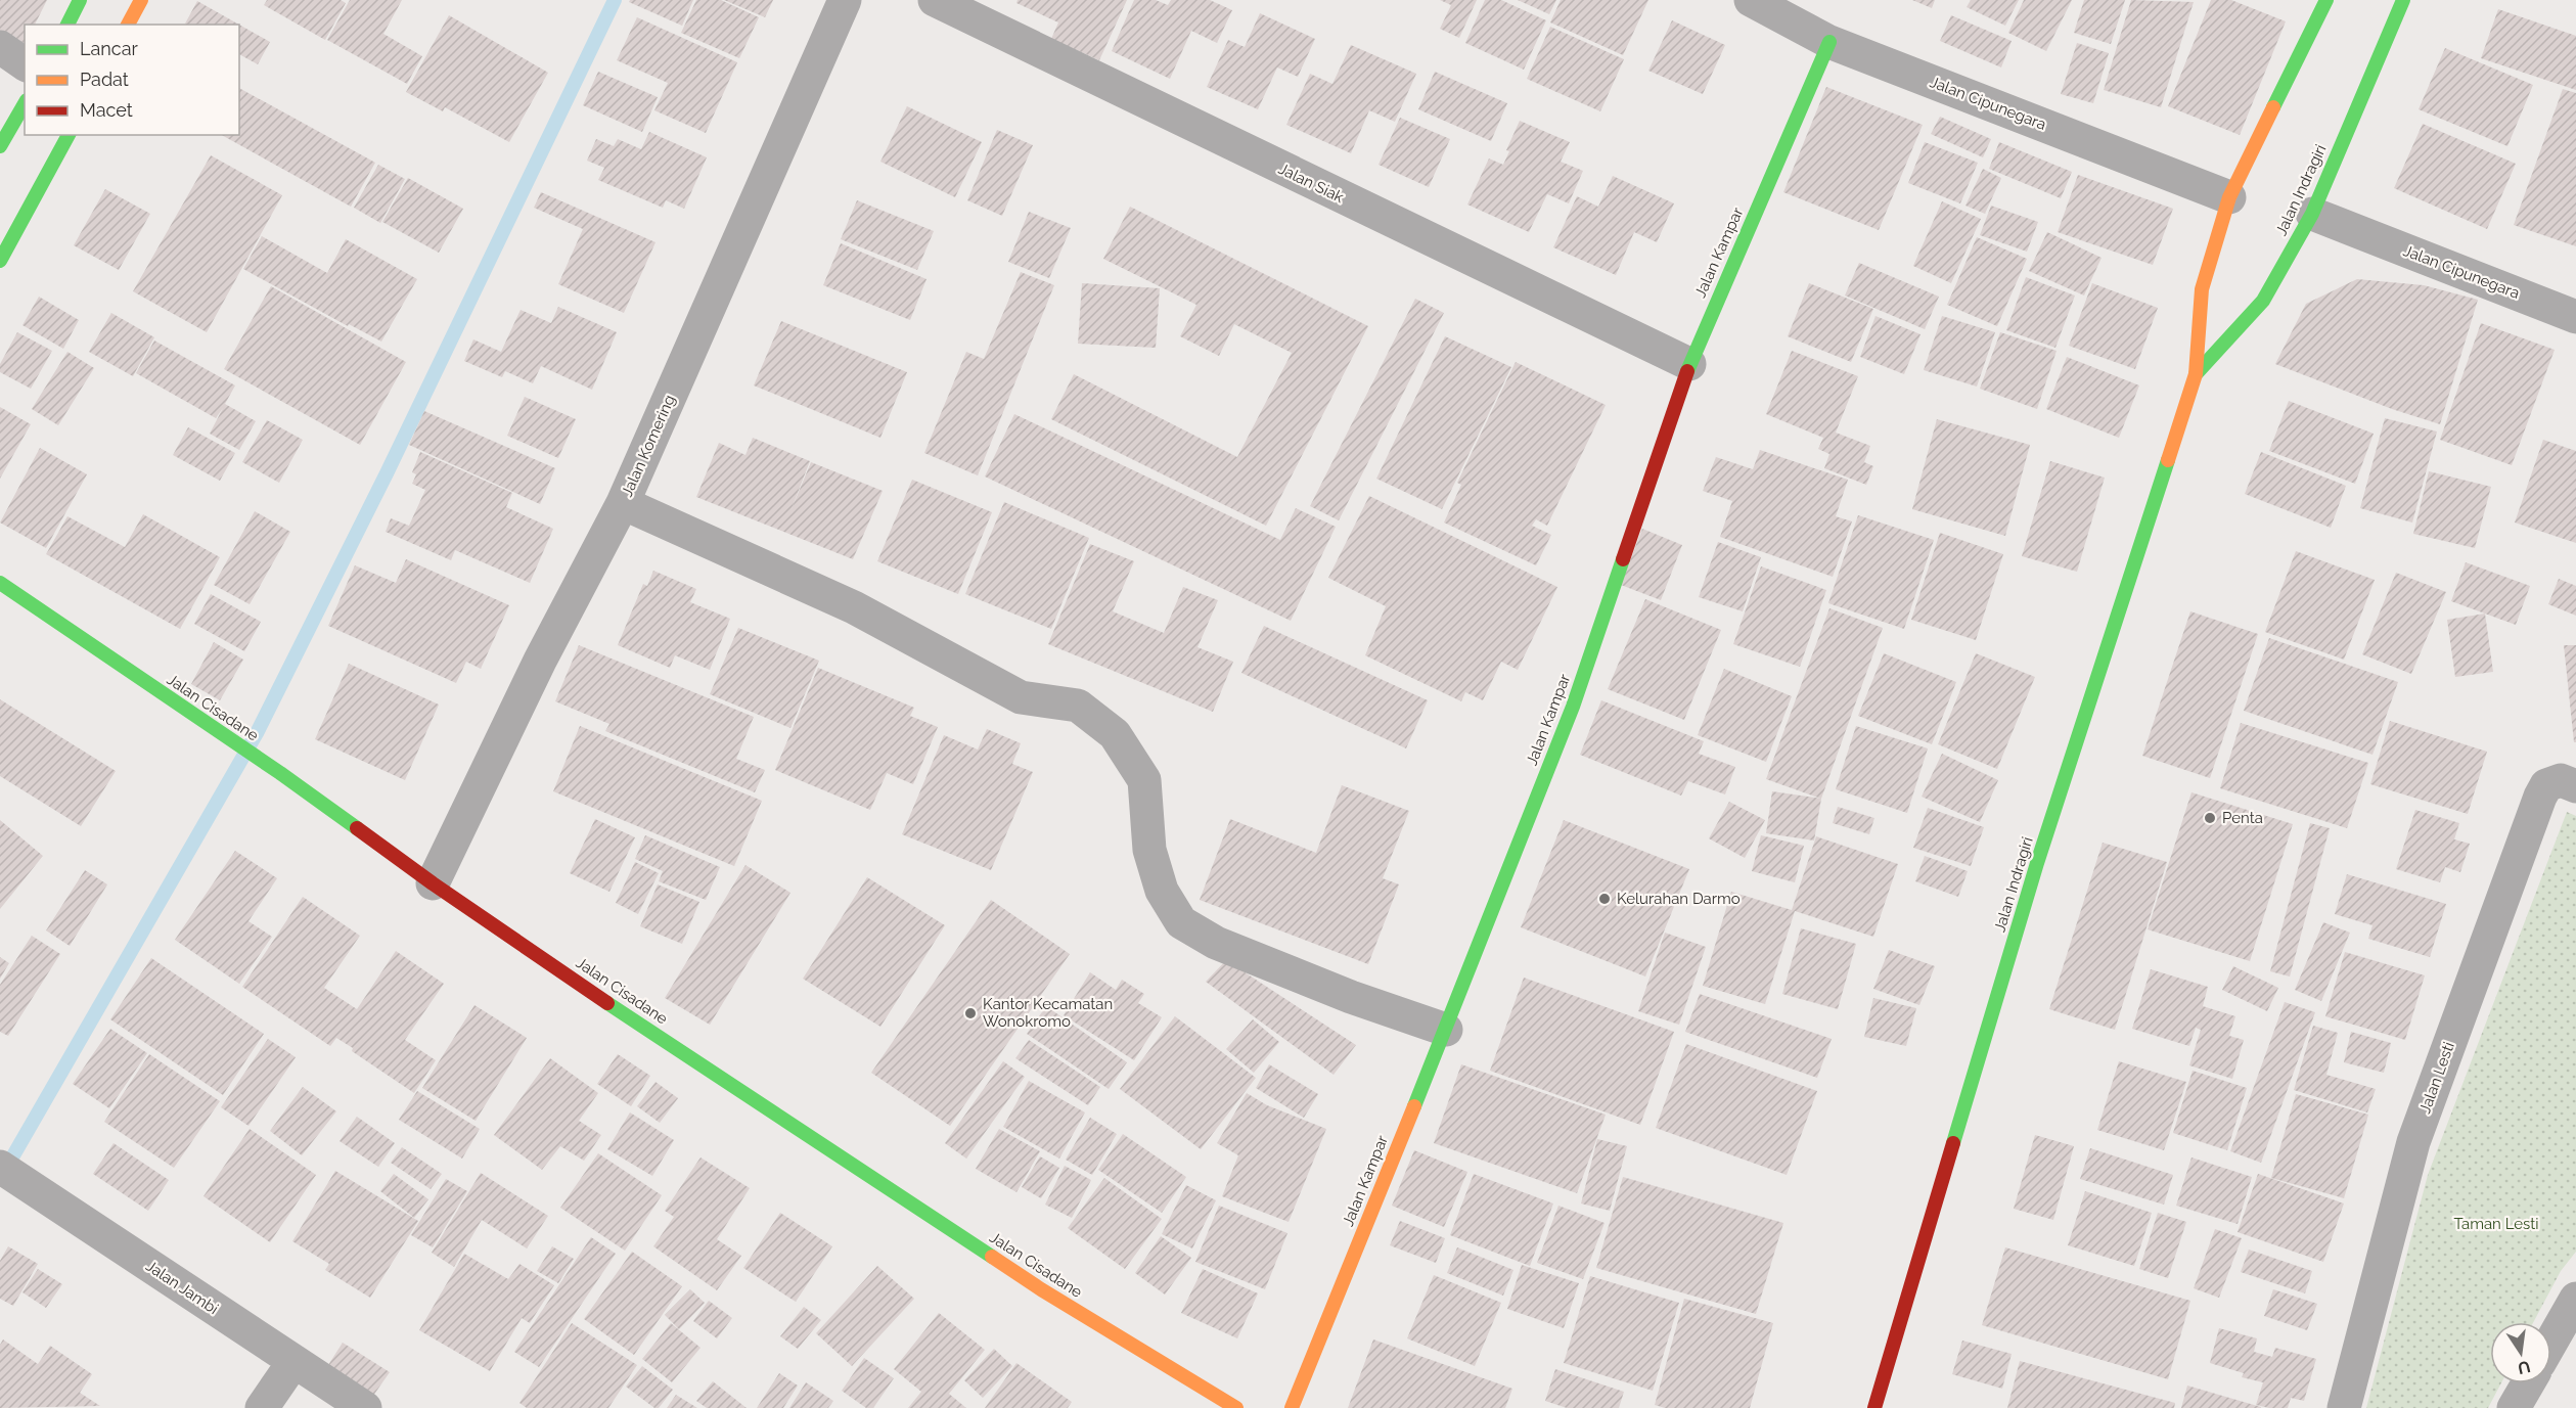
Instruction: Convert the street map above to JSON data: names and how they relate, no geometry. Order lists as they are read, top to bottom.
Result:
{
  "streets": {
    "street": [
      "Jalan Cipunegara",
      "Jalan Siak",
      "Jalan Indragiri",
      "Jalan Kampar",
      "Jalan Komering",
      "Jalan Cisadane",
      "Jalan Lesti",
      "Jalan Jambi"
    ]
  },
  "crossings": [
    ["Jalan Cipunegara", "Jalan Indragiri"],
    ["Jalan Cipunegara", "Jalan Kampar"],
    ["Jalan Siak", "Jalan Kampar"],
    ["Jalan Komering", "Jalan Cisadane"]
  ],
  "parks": ["Taman Lesti"],
  "places": ["Penta", "Kelurahan Darmo", "Kantor Kecamatan Wonokromo"],
  "legend": ["Lancar", "Padat", "Macet"],
  "north": "bottom"
}
